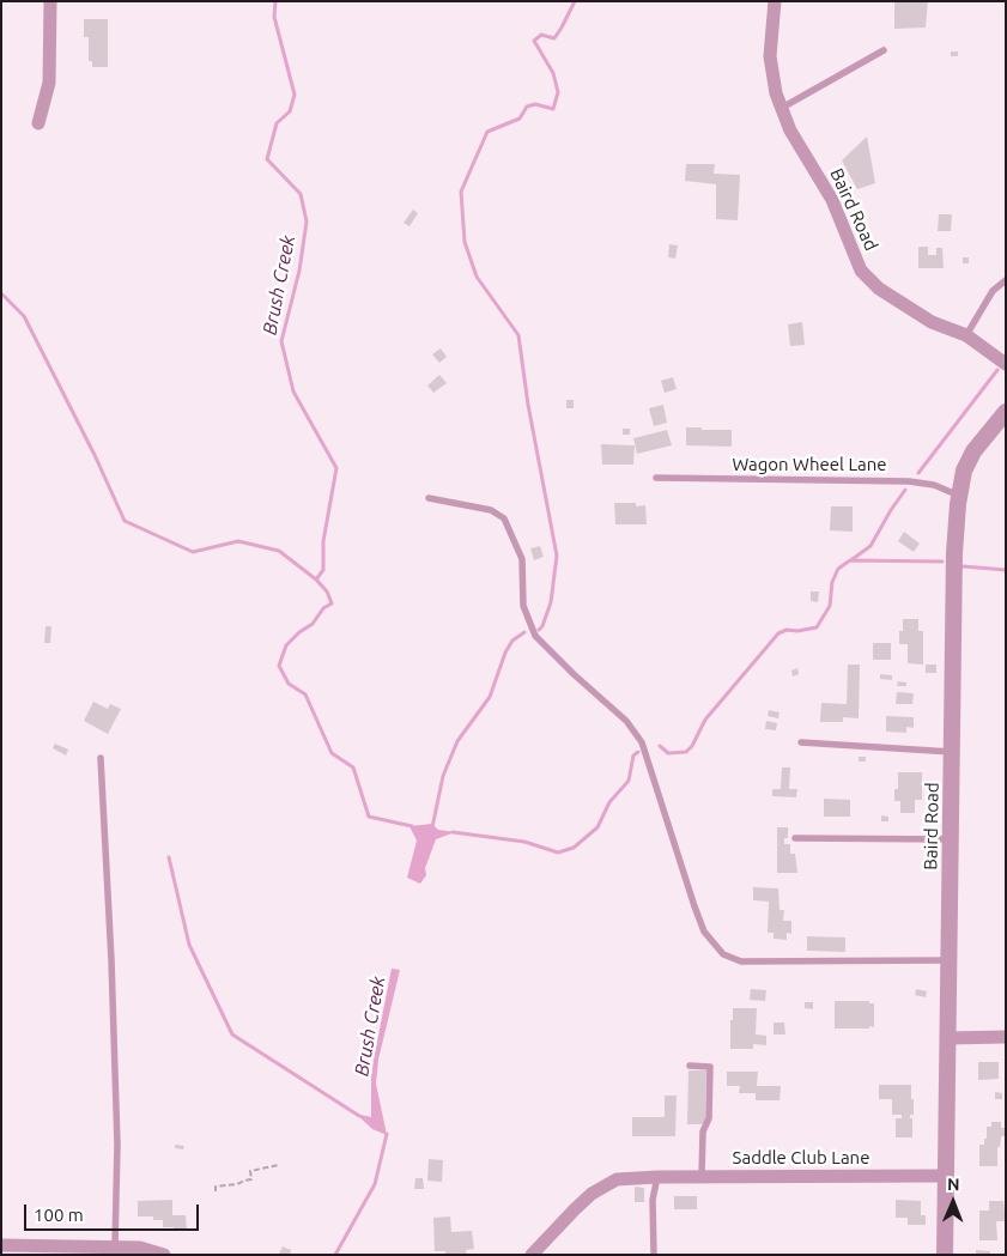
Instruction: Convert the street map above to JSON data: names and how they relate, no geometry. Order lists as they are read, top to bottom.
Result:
{
  "streets": {
    "street": ["Baird Road", "Saddle Club Lane"],
    "lane": ["Wagon Wheel Lane"]
  },
  "crossings": [
    ["Baird Road", "Wagon Wheel Lane"],
    ["Baird Road", "Saddle Club Lane"]
  ],
  "water": ["Brush Creek"],
  "scale_bar": "100 m",
  "north": "top"
}
